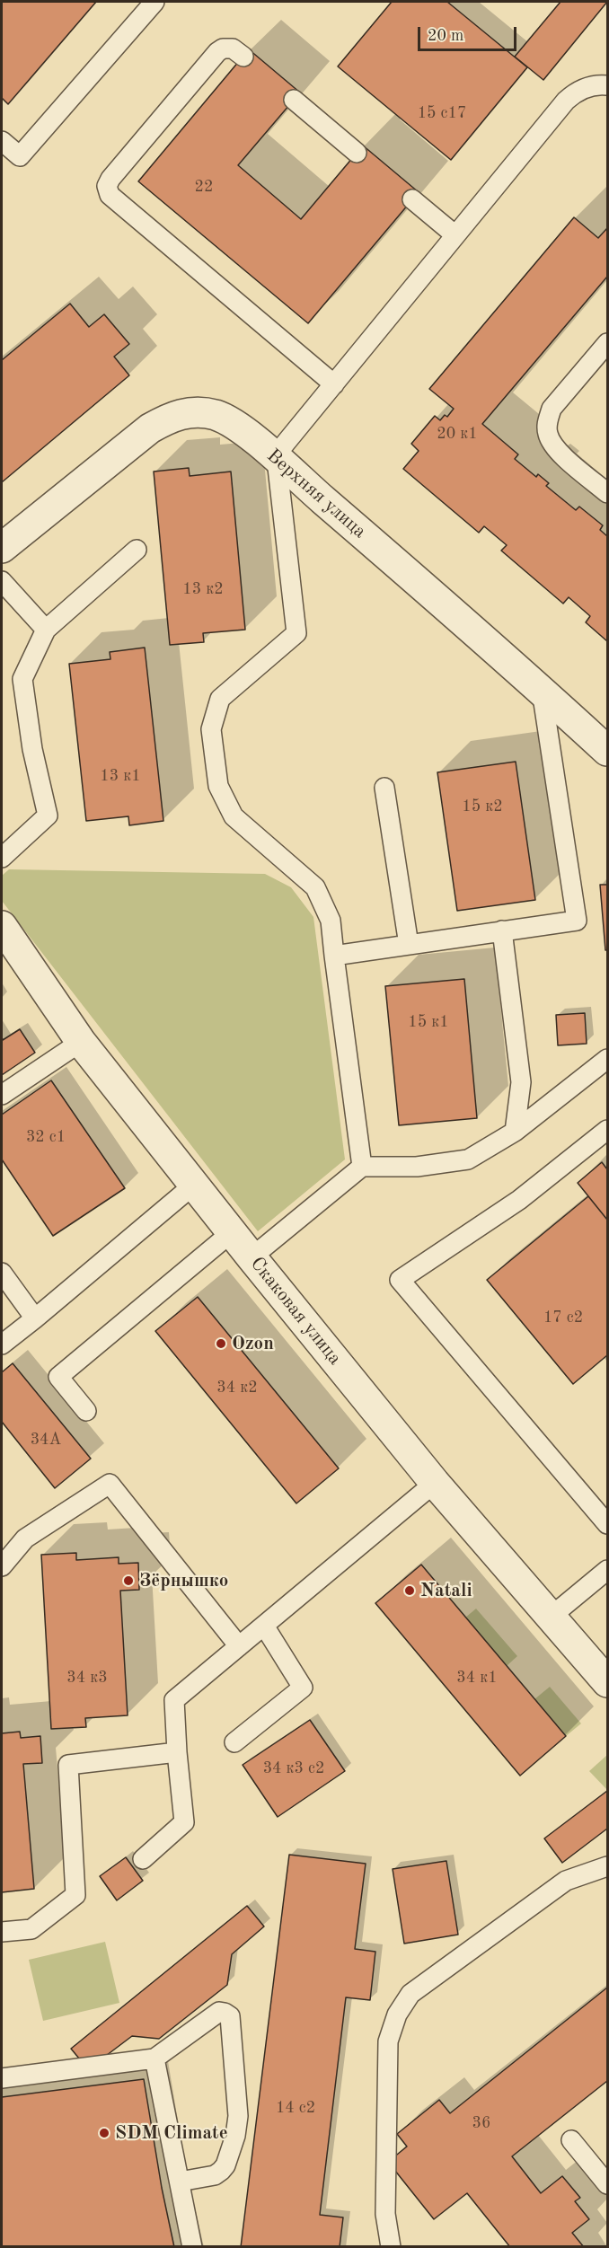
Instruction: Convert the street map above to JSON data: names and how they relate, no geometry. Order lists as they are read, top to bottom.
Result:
{
  "streets": {
    "street": ["Верхняя улица", "Скаковая улица"]
  },
  "places": [
    "Ozon",
    "Зёрнышко",
    "Natali",
    "SDM Climate"
  ],
  "house_numbers": [
    "15 с17",
    "22",
    "20 к1",
    "13 к2",
    "13 к1",
    "15 к2",
    "15 к1",
    "32 с1",
    "17 с2",
    "34 к2",
    "34А",
    "34 к3",
    "34 к1",
    "34 к3 с2",
    "14 с2",
    "36"
  ],
  "scale_bar": "20 m"
}
